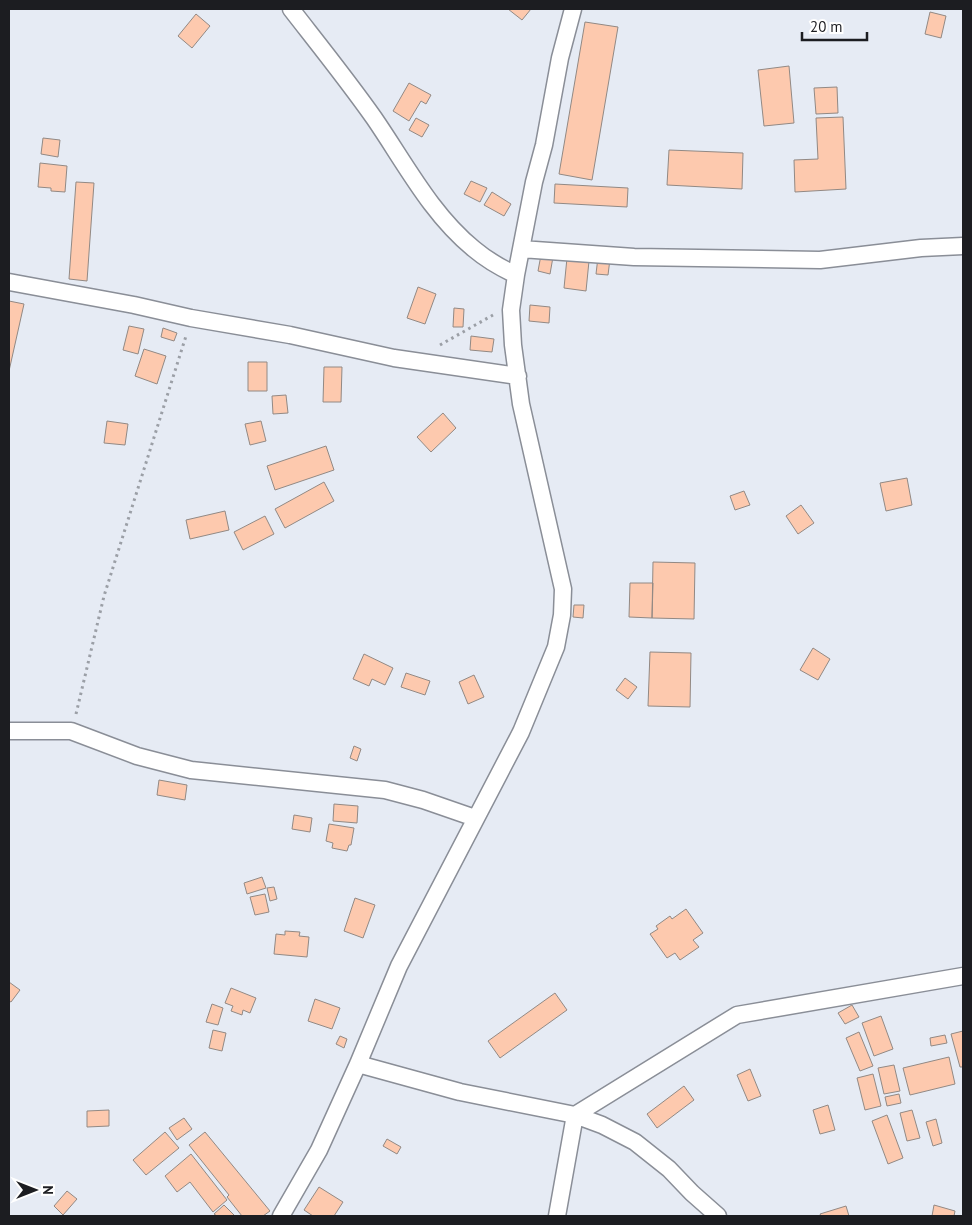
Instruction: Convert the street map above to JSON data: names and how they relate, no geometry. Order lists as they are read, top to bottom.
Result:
{
  "scale_bar": "20 m",
  "north": "right"
}
